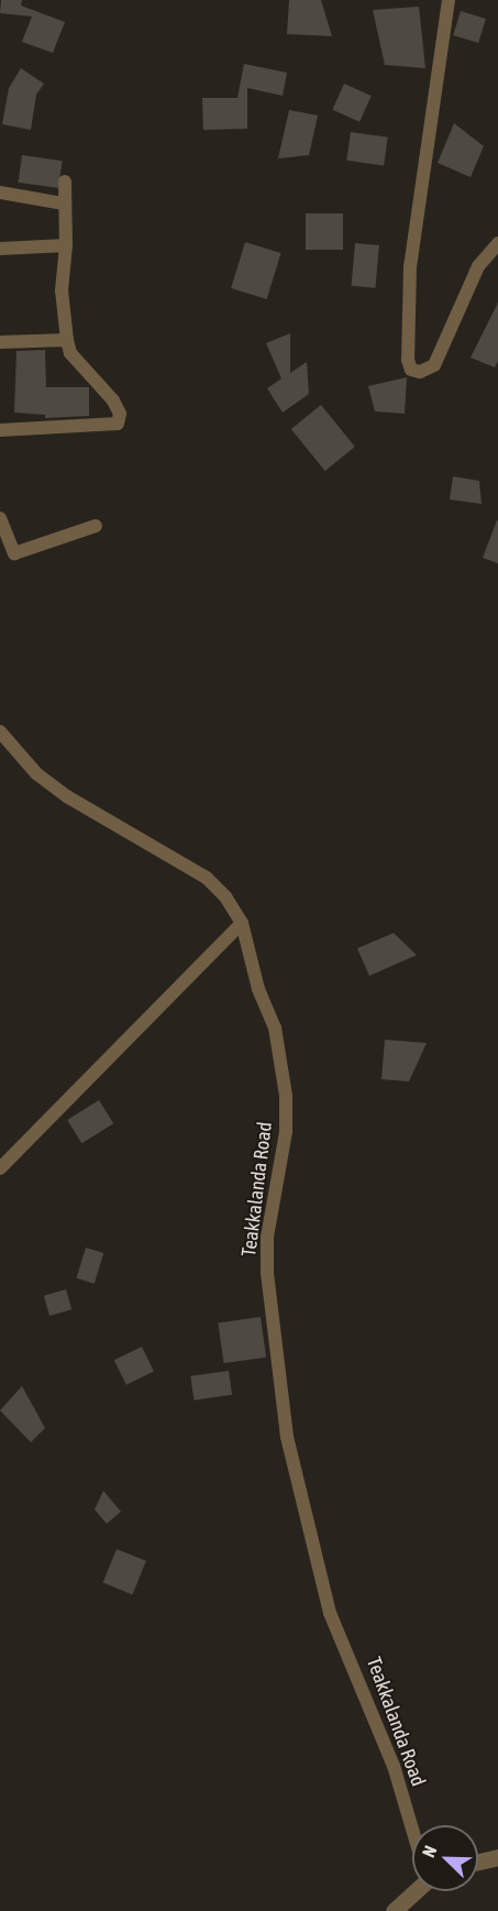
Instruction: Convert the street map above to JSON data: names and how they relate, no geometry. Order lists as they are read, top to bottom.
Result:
{
  "streets": {
    "street": ["Teakkalanda Road"]
  },
  "north": "top left"
}
